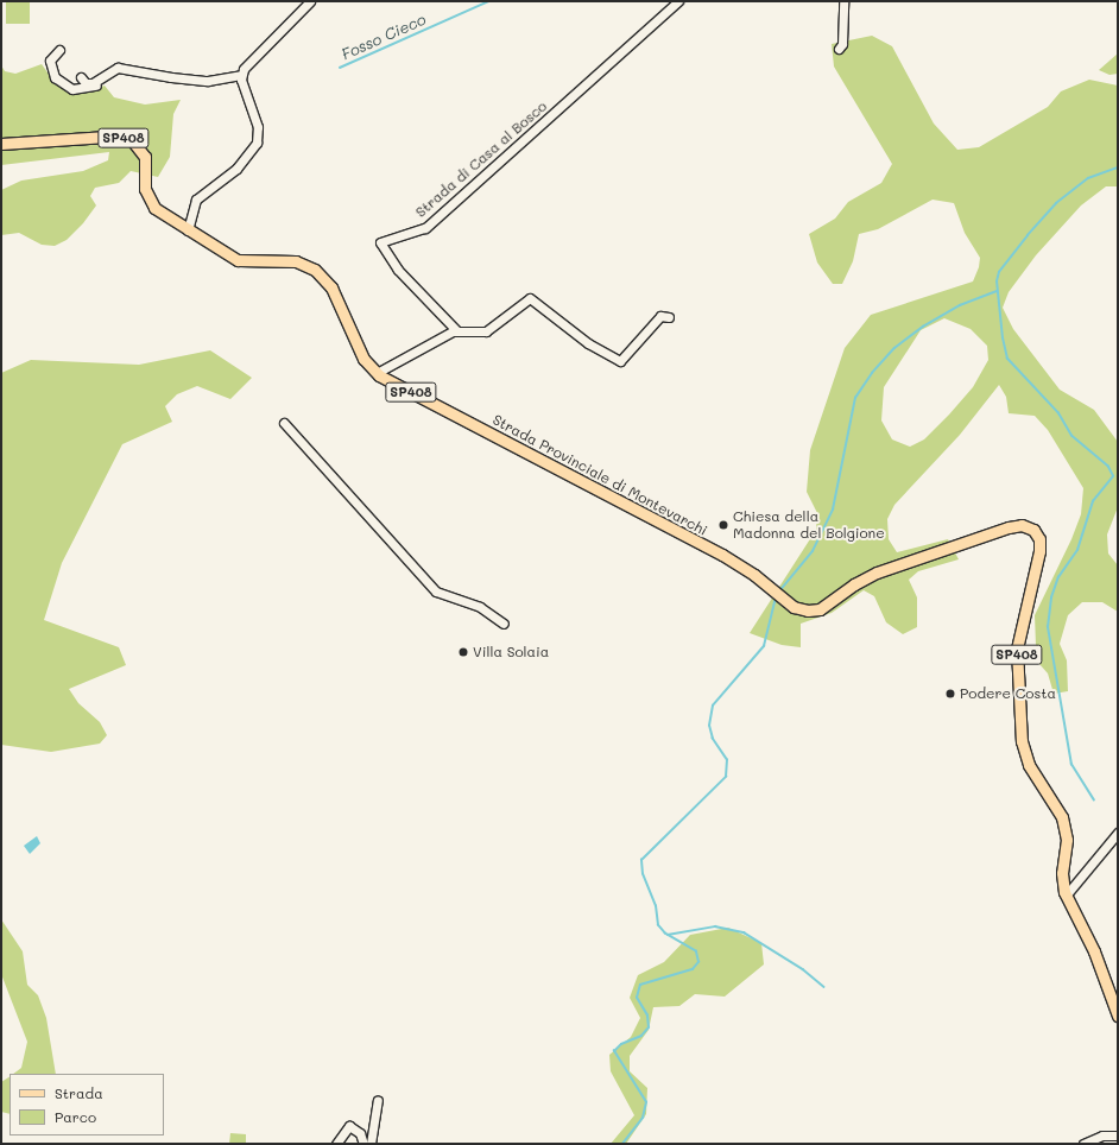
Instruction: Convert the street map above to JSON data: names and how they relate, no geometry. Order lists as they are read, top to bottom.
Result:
{
  "streets": {
    "main road": ["SP408", "Strada Provinciale di Montevarchi"],
    "street": ["Strada di Casa al Bosco"]
  },
  "water": ["Fosso Cieco"],
  "places": ["Chiesa della Madonna del Bolgione", "Villa Solaia", "Podere Costa"],
  "legend": ["Strada", "Parco"]
}
